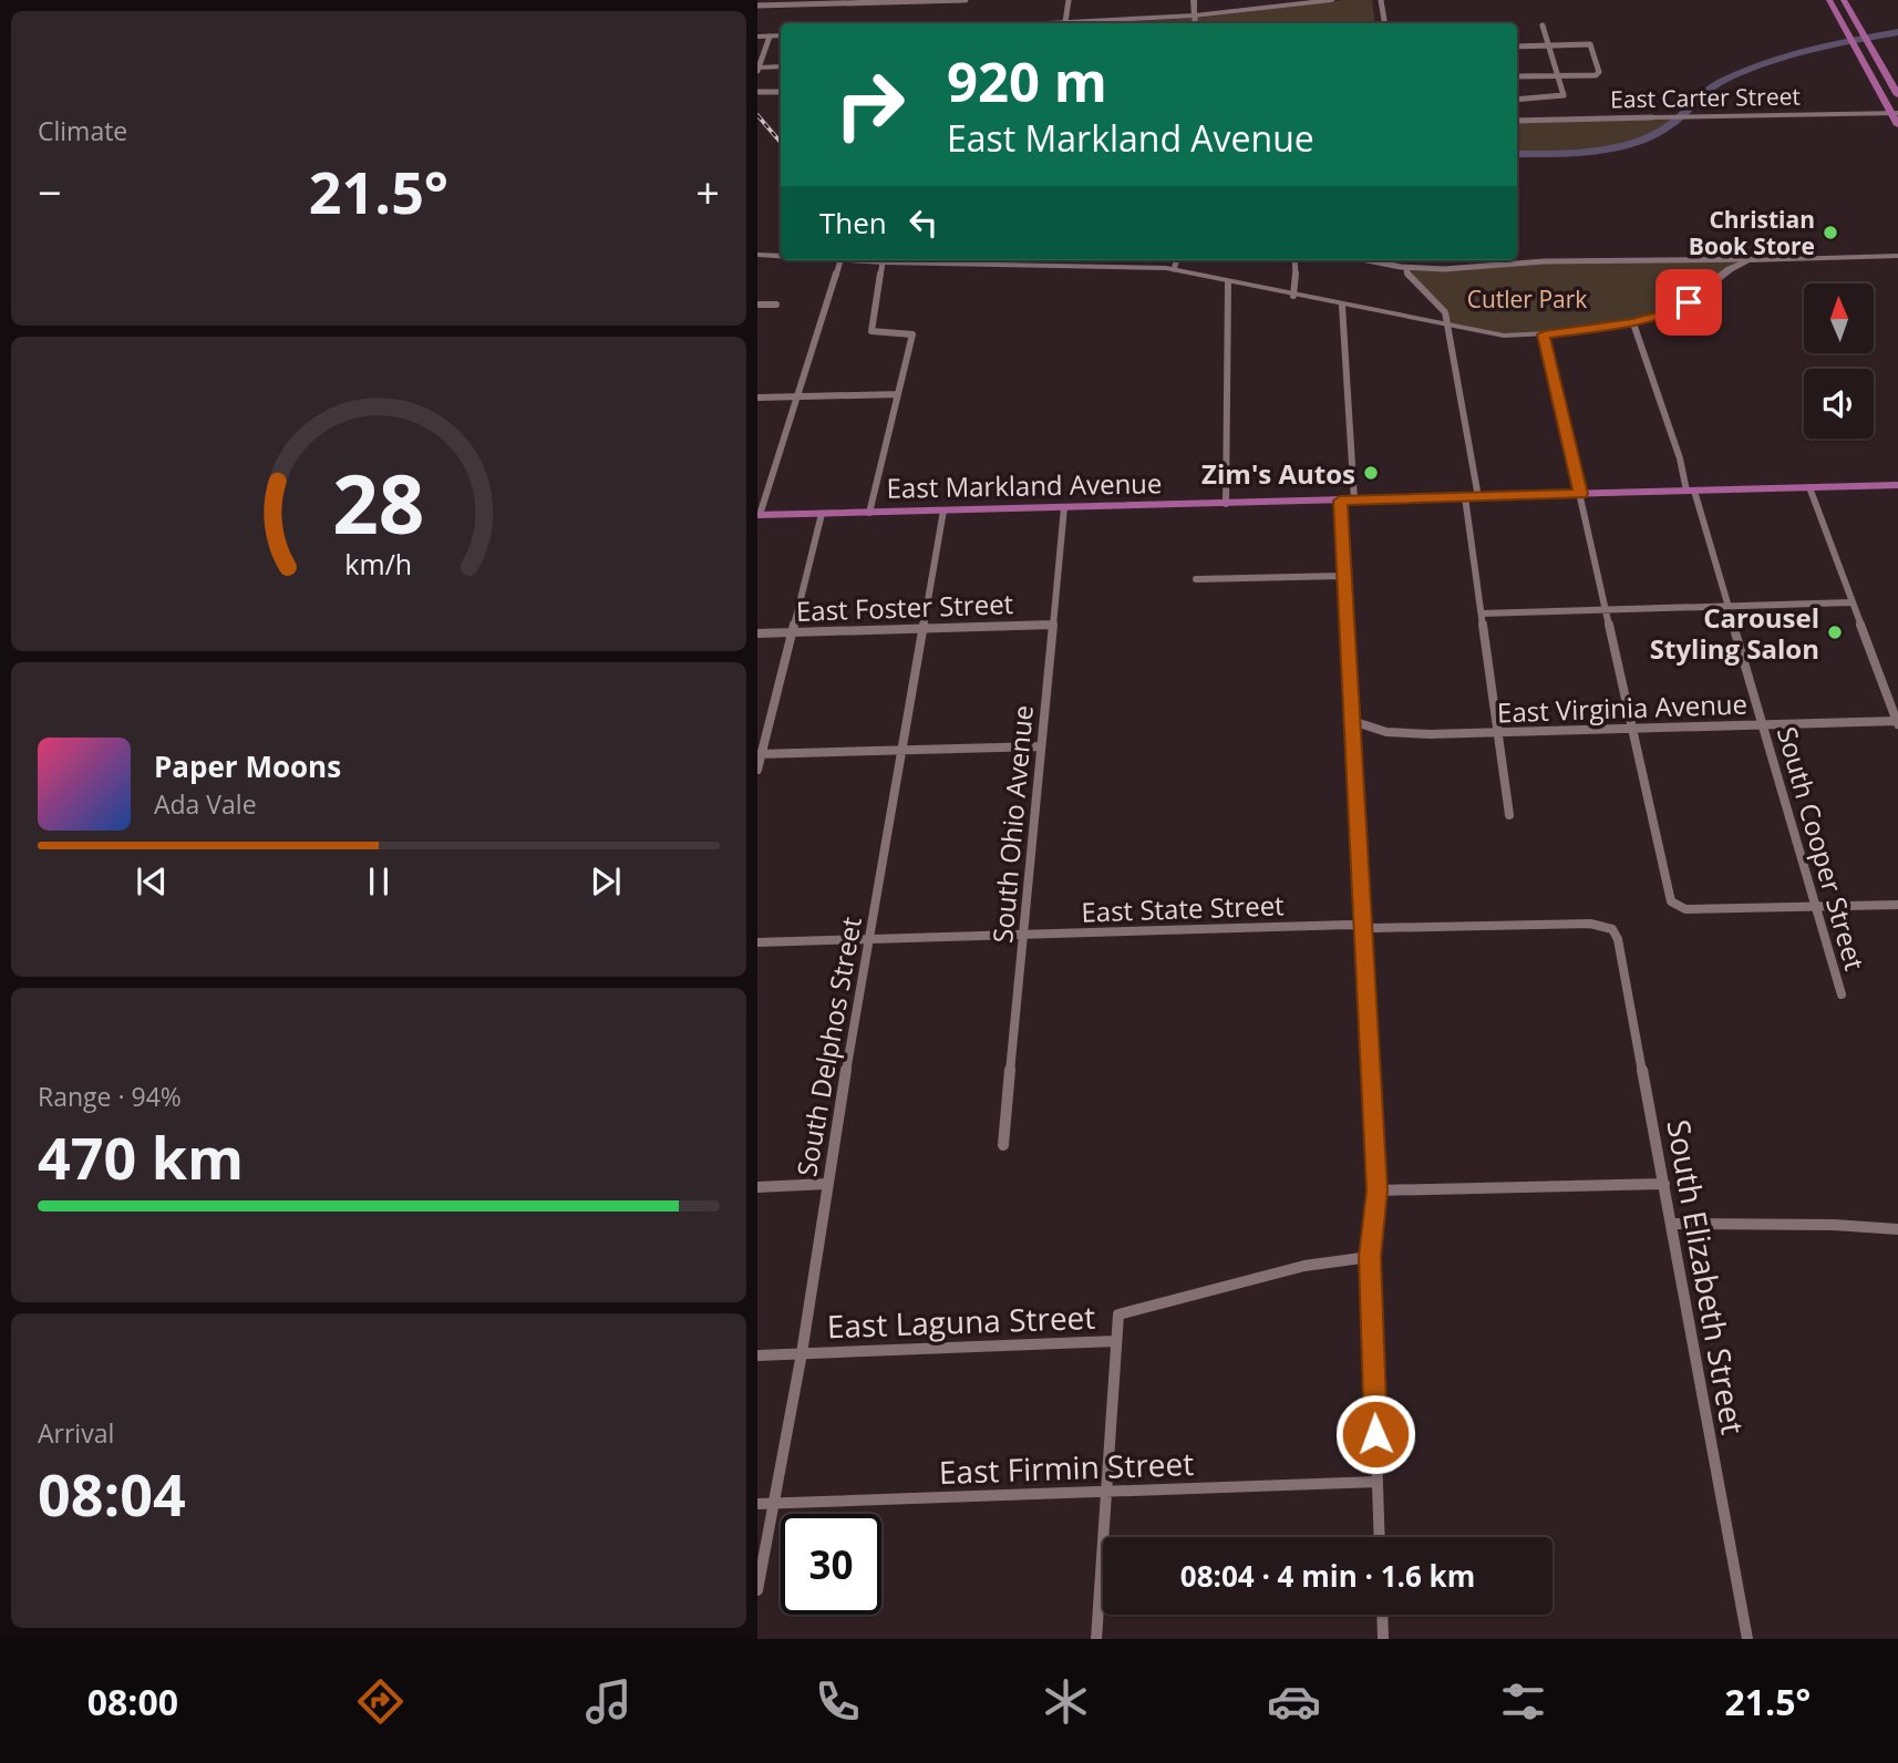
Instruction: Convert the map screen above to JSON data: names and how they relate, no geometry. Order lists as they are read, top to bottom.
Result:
{
  "streets": {
    "main road": ["East Markland Avenue"],
    "street": [
      "East Carter Street",
      "East Foster Street",
      "East Virginia Avenue",
      "South Ohio Avenue",
      "South Cooper Street",
      "East State Street",
      "South Delphos Street",
      "South Elizabeth Street",
      "East Laguna Street",
      "East Firmin Street"
    ]
  },
  "crossings": [
    ["East Markland Avenue", "South Ohio Avenue"],
    ["East Markland Avenue", "South Cooper Street"],
    ["East Markland Avenue", "South Delphos Street"],
    ["East Foster Street", "South Ohio Avenue"],
    ["East Foster Street", "South Delphos Street"],
    ["East Virginia Avenue", "South Cooper Street"],
    ["South Ohio Avenue", "East State Street"],
    ["East State Street", "South Delphos Street"],
    ["East State Street", "South Elizabeth Street"],
    ["South Delphos Street", "East Laguna Street"],
    ["South Delphos Street", "East Firmin Street"]
  ],
  "parks": ["Cutler Park"],
  "places": ["Christian Book Store", "Zim's Autos", "Carousel Styling Salon"],
  "north": "top",
  "page": {
    "tile": [
      "Climate",
      ["Range · 94%", "470 km"],
      ["Arrival", "08:04"]
    ],
    "turn": ["920 m", "East Markland Avenue"],
    "heat": ["−", "21.5°", "+"],
    "then": "Then",
    "song": ["Paper Moons", "Ada Vale"],
    "limit": "30",
    "trip": "08:04 · 4 min · 1.6 km",
    "tabs": ["08:00", "21.5°"],
    "gauge": ["28", "km/h"]
  }
}
